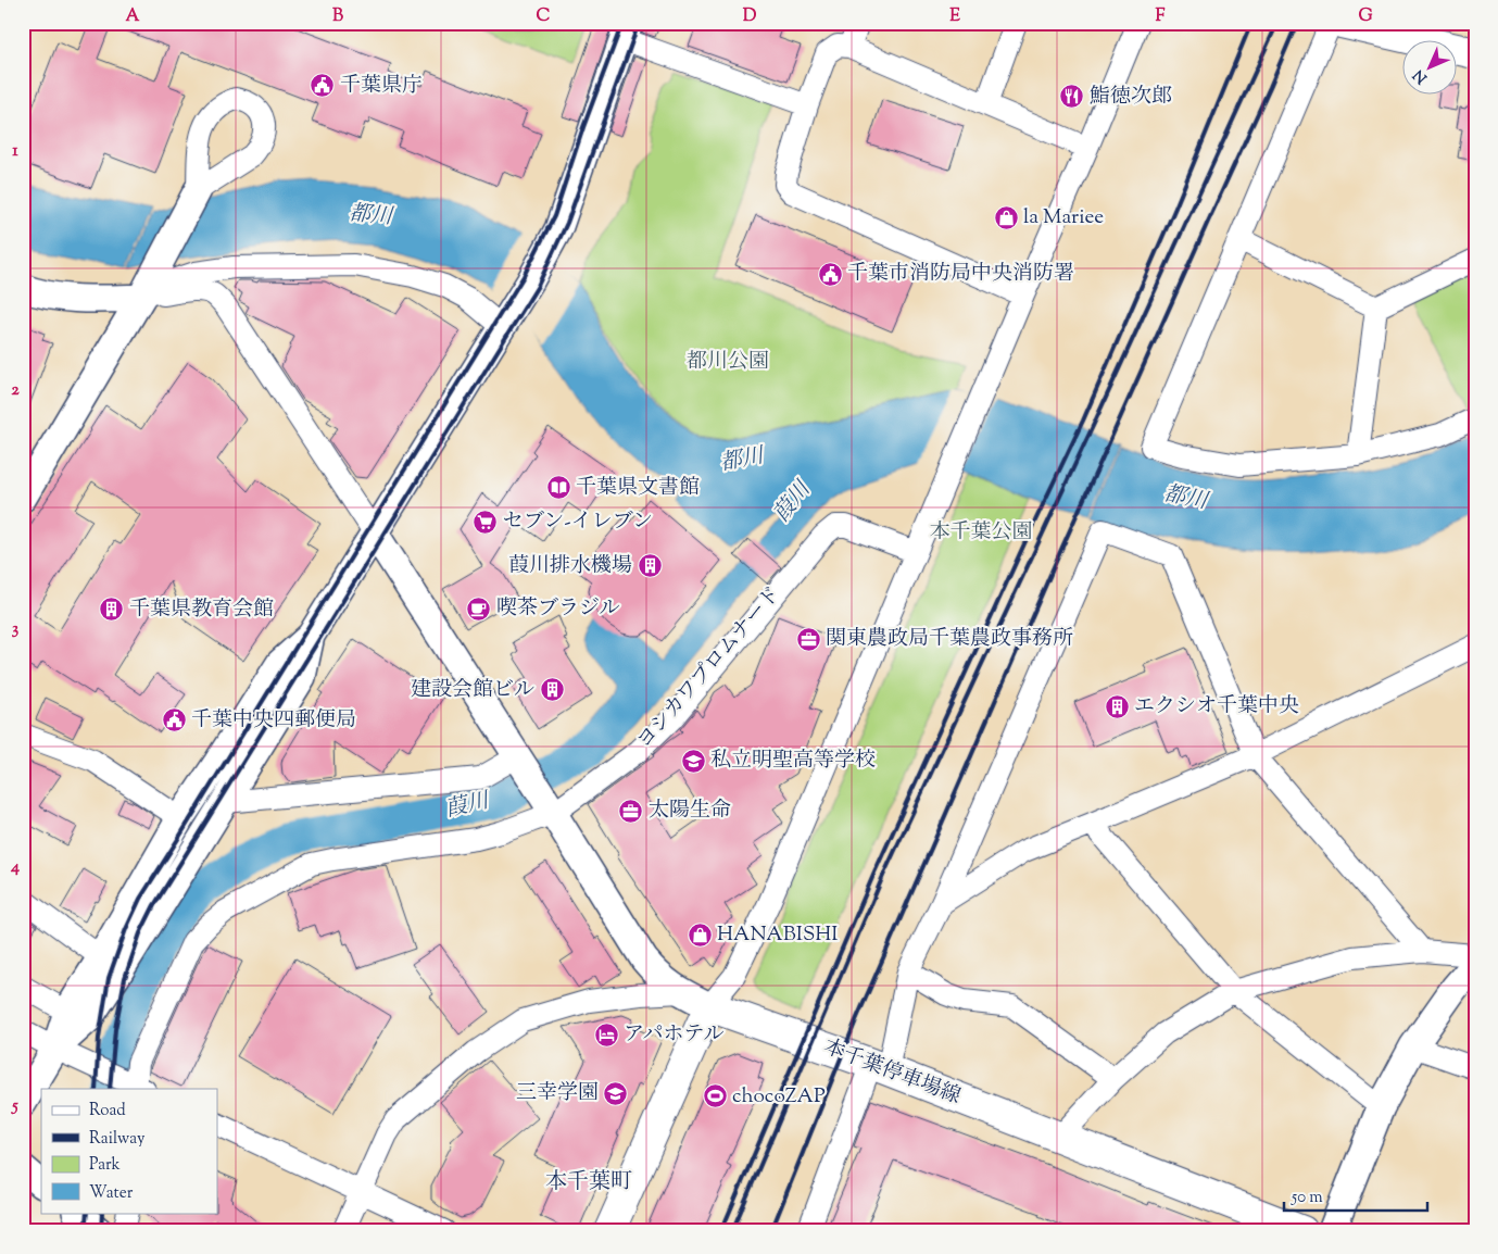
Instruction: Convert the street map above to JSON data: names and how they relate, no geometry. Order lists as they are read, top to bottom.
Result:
{
  "streets": {
    "main road": ["本千葉停車場線"],
    "street": ["ヨシカワプロムナード"]
  },
  "districts": ["本千葉町"],
  "water": ["都川", "葭川"],
  "parks": ["都川公園", "本千葉公園"],
  "places": {
    "public building": ["千葉県庁", "千葉市消防局中央消防署", "千葉中央四郵便局"],
    "restaurant": ["鮨徳次郎"],
    "shop": ["la Mariee", "HANABISHI"],
    "library": ["千葉県文書館"],
    "supermarket": ["セブン-イレブン"],
    "building": [
      "葭川排水機場",
      "千葉県教育会館",
      "建設会館ビル",
      "エクシオ千葉中央"
    ],
    "cafe": ["喫茶ブラジル"],
    "office": ["関東農政局千葉農政事務所", "太陽生命"],
    "school or university": ["私立明聖高等学校", "三幸学園"],
    "hotel": ["アパホテル"],
    "sports": ["chocoZAP"]
  },
  "legend": [
    "Road",
    "Railway",
    "Park",
    "Water"
  ],
  "scale_bar": "50 m",
  "north": "bottom left",
  "grid": {
    "columns": [
      "A",
      "B",
      "C",
      "D",
      "E",
      "F",
      "G"
    ],
    "rows": [
      "1",
      "2",
      "3",
      "4",
      "5"
    ]
  }
}
